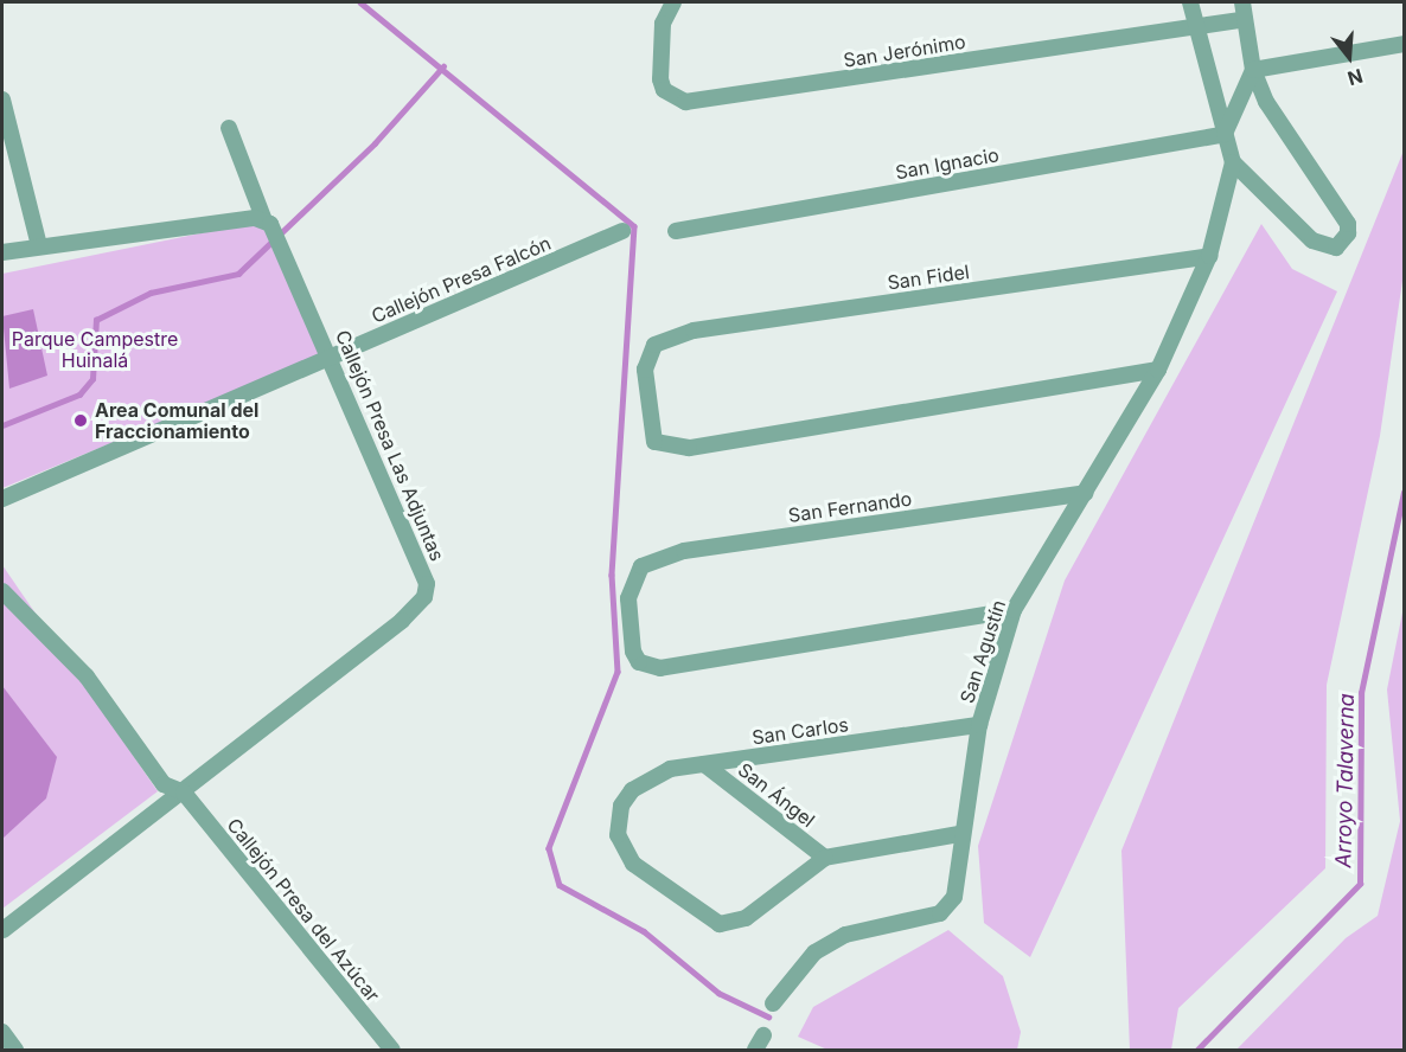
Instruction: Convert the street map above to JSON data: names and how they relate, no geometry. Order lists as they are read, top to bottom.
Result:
{
  "streets": {
    "street": [
      "San Jerónimo",
      "San Ignacio",
      "San Fidel",
      "Callejón Presa Falcón",
      "Callejón Presa Las Adjuntas",
      "San Fernando",
      "San Agustín",
      "San Carlos",
      "San Ángel",
      "Callejón Presa del Azúcar"
    ]
  },
  "crossings": [
    ["San Fidel", "San Agustín"],
    ["Callejón Presa Falcón", "Callejón Presa Las Adjuntas"],
    ["Callejón Presa Las Adjuntas", "Callejón Presa del Azúcar"],
    ["San Fernando", "San Agustín"],
    ["San Agustín", "San Carlos"],
    ["San Carlos", "San Ángel"]
  ],
  "water": ["Arroyo Talaverna"],
  "parks": ["Parque Campestre Huinalá"],
  "places": ["Area Comunal del Fraccionamiento"],
  "north": "bottom"
}
